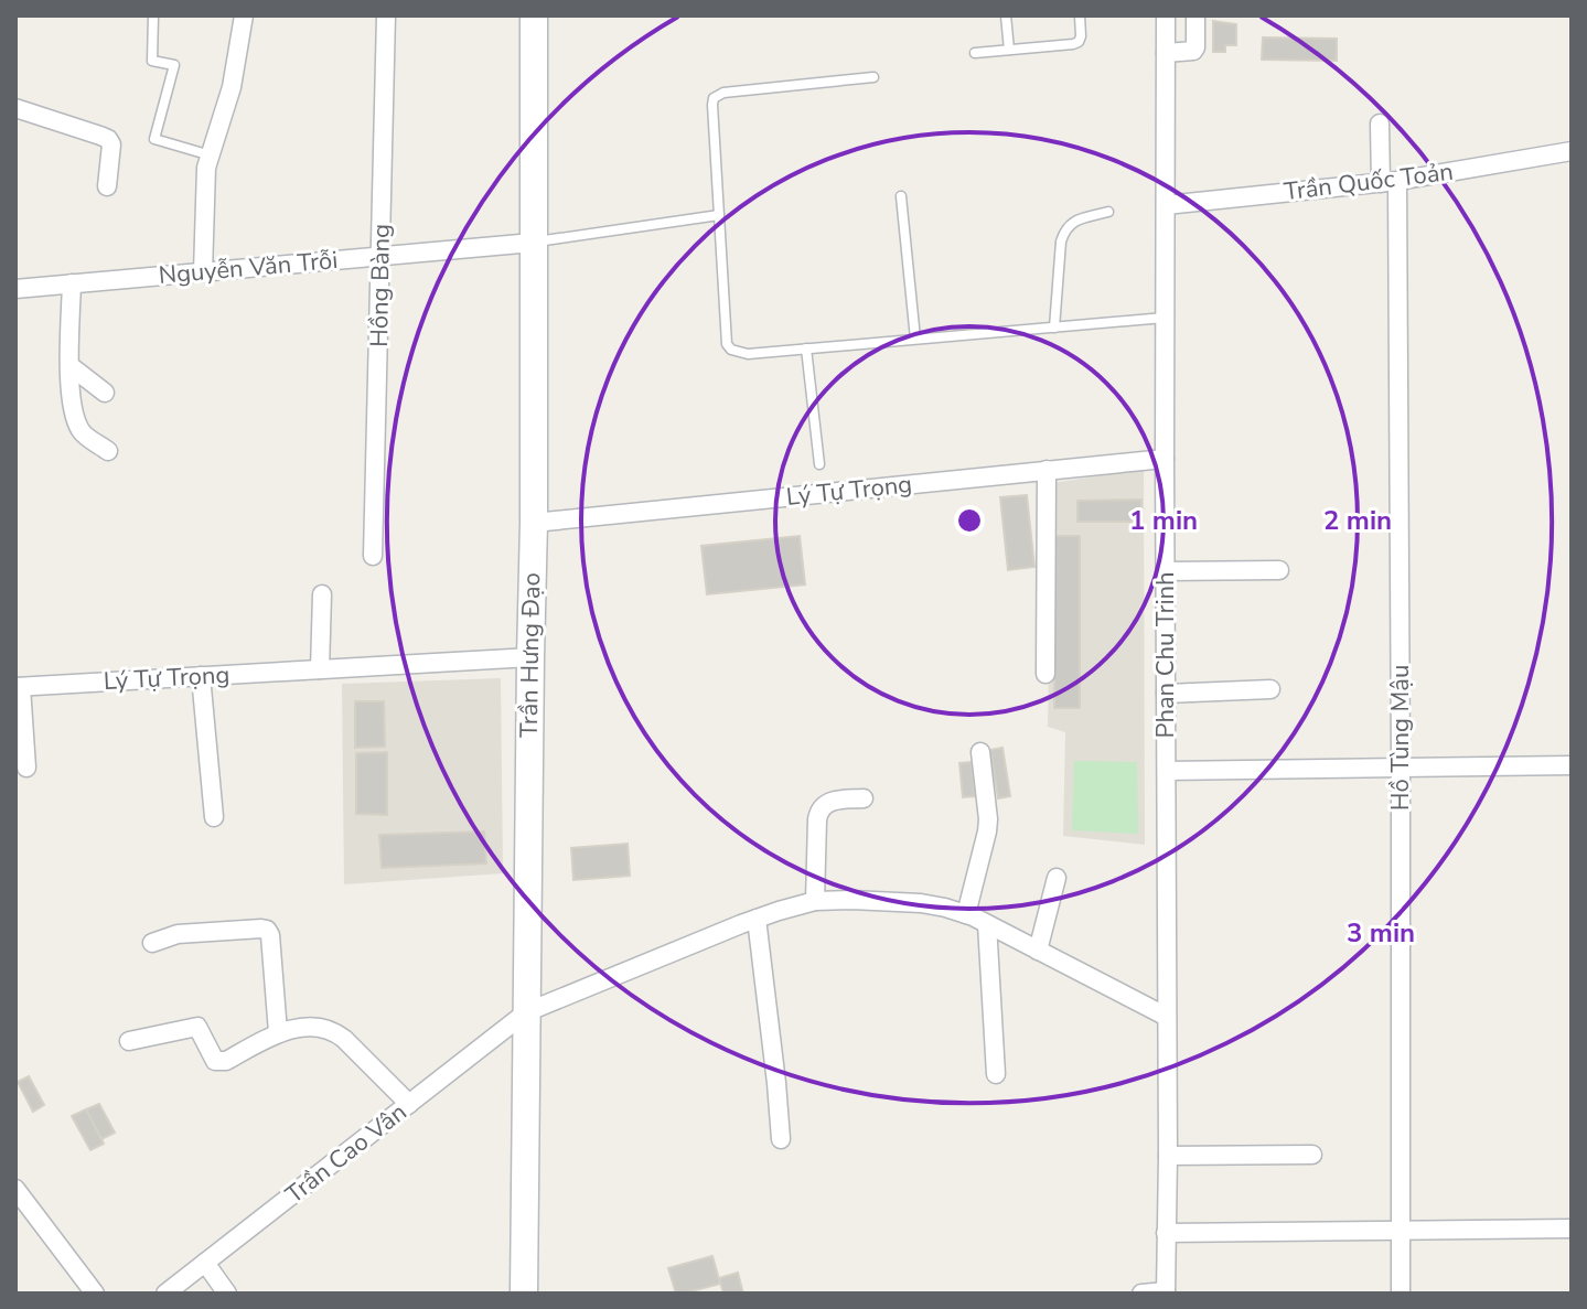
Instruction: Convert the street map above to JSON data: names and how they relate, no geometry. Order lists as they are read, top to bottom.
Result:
{
  "streets": {
    "street": [
      "Trần Quốc Toản",
      "Nguyễn Văn Trỗi",
      "Hồng Bàng",
      "Lý Tự Trọng",
      "Trần Hưng Đạo",
      "Phan Chu Trinh",
      "Hồ Tùng Mậu",
      "Trần Cao Vân"
    ]
  },
  "crossings": [
    ["Trần Quốc Toản", "Phan Chu Trinh"],
    ["Trần Quốc Toản", "Hồ Tùng Mậu"],
    ["Nguyễn Văn Trỗi", "Hồng Bàng"],
    ["Nguyễn Văn Trỗi", "Trần Hưng Đạo"],
    ["Lý Tự Trọng", "Trần Hưng Đạo"],
    ["Lý Tự Trọng", "Phan Chu Trinh"],
    ["Trần Hưng Đạo", "Trần Cao Vân"],
    ["Phan Chu Trinh", "Trần Cao Vân"]
  ],
  "rings": ["1 min", "2 min", "3 min"]
}
